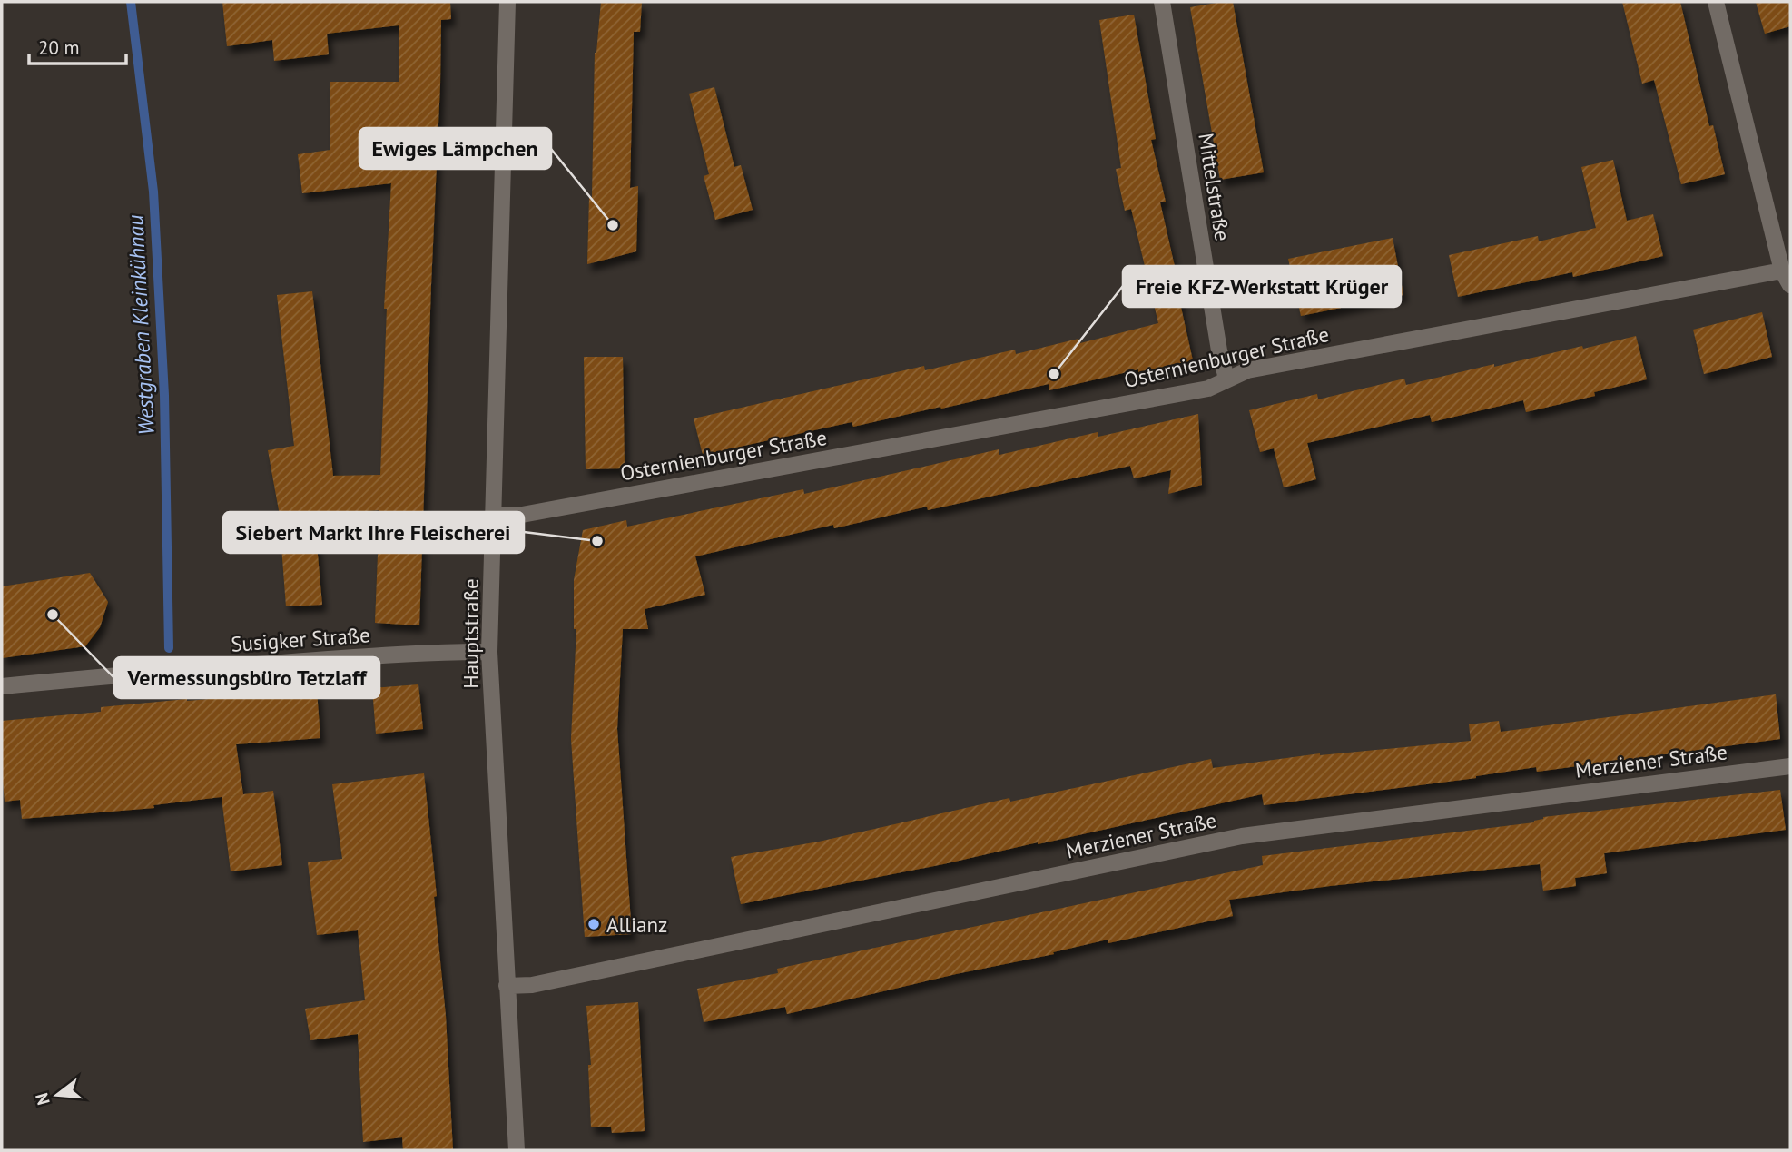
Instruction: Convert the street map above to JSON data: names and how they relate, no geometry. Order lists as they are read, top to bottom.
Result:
{
  "streets": {
    "street": [
      "Mittelstraße",
      "Osternienburger Straße",
      "Hauptstraße",
      "Susigker Straße",
      "Merziener Straße"
    ]
  },
  "crossings": [
    ["Mittelstraße", "Osternienburger Straße"],
    ["Osternienburger Straße", "Hauptstraße"],
    ["Hauptstraße", "Susigker Straße"],
    ["Hauptstraße", "Merziener Straße"]
  ],
  "water": ["Westgraben Kleinkühnau"],
  "places": [
    "Ewiges Lämpchen",
    "Freie KFZ-Werkstatt Krüger",
    "Siebert Markt Ihre Fleischerei",
    "Vermessungsbüro Tetzlaff",
    "Allianz"
  ],
  "scale_bar": "20 m",
  "north": "left"
}
